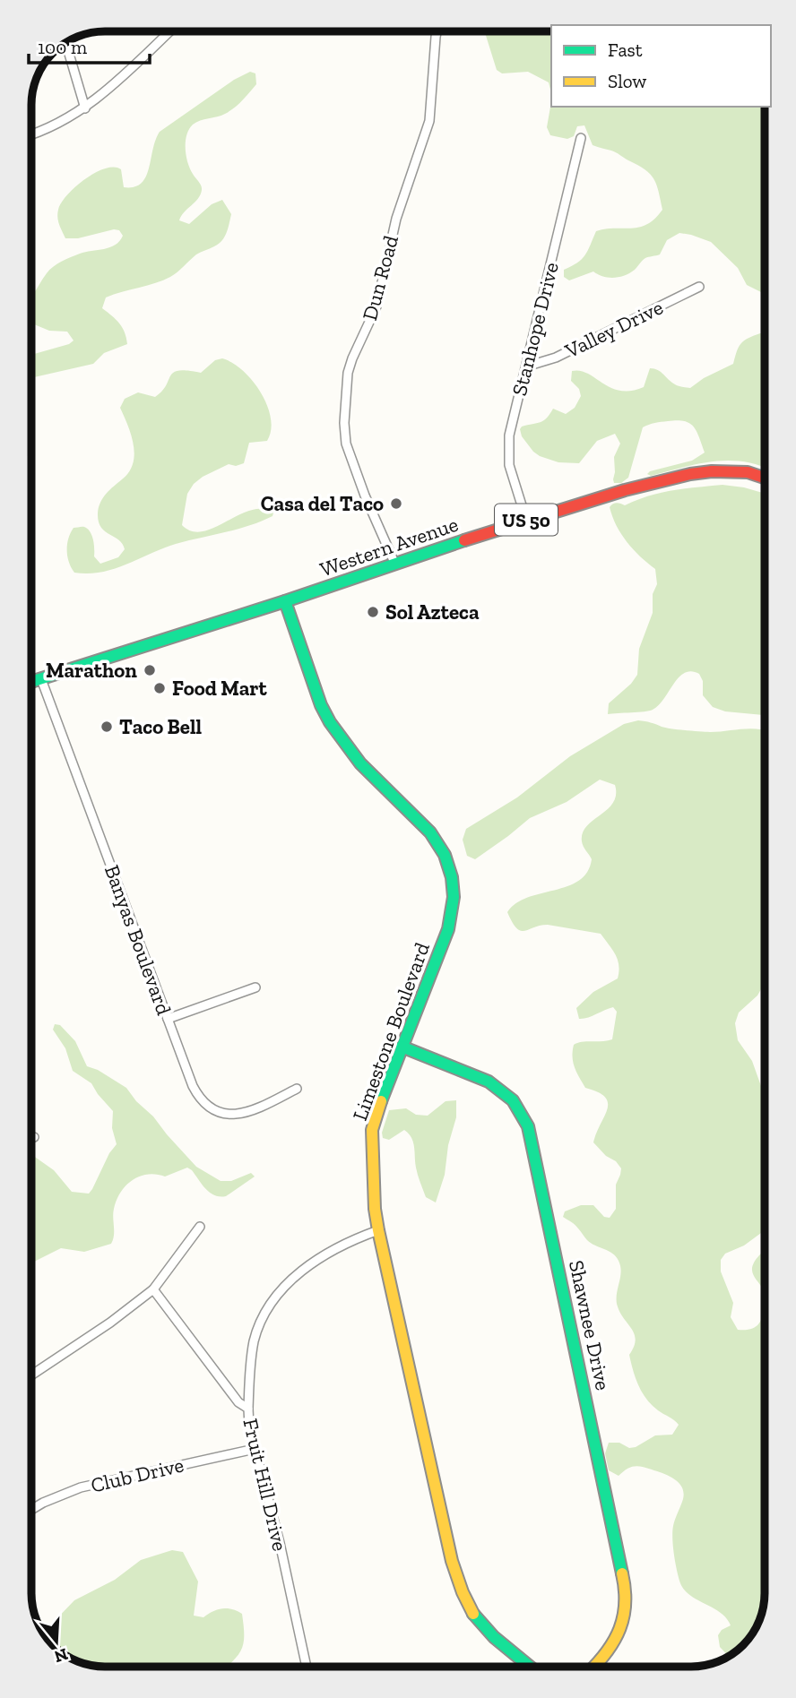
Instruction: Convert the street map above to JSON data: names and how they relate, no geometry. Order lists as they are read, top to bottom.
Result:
{
  "streets": {
    "street": [
      "Dun Road",
      "Stanhope Drive",
      "Valley Drive",
      "US 50",
      "Western Avenue",
      "Banyas Boulevard",
      "Limestone Boulevard",
      "Shawnee Drive",
      "Club Drive",
      "Fruit Hill Drive"
    ]
  },
  "crossings": [
    ["Dun Road", "Western Avenue"],
    ["Stanhope Drive", "Valley Drive"],
    ["Stanhope Drive", "Western Avenue"],
    ["Western Avenue", "Banyas Boulevard"],
    ["Western Avenue", "Limestone Boulevard"],
    ["Limestone Boulevard", "Shawnee Drive"],
    ["Club Drive", "Fruit Hill Drive"]
  ],
  "places": [
    "Casa del Taco",
    "Sol Azteca",
    "Marathon",
    "Food Mart",
    "Taco Bell"
  ],
  "legend": ["Fast", "Slow"],
  "scale_bar": "100 m",
  "north": "bottom"
}
